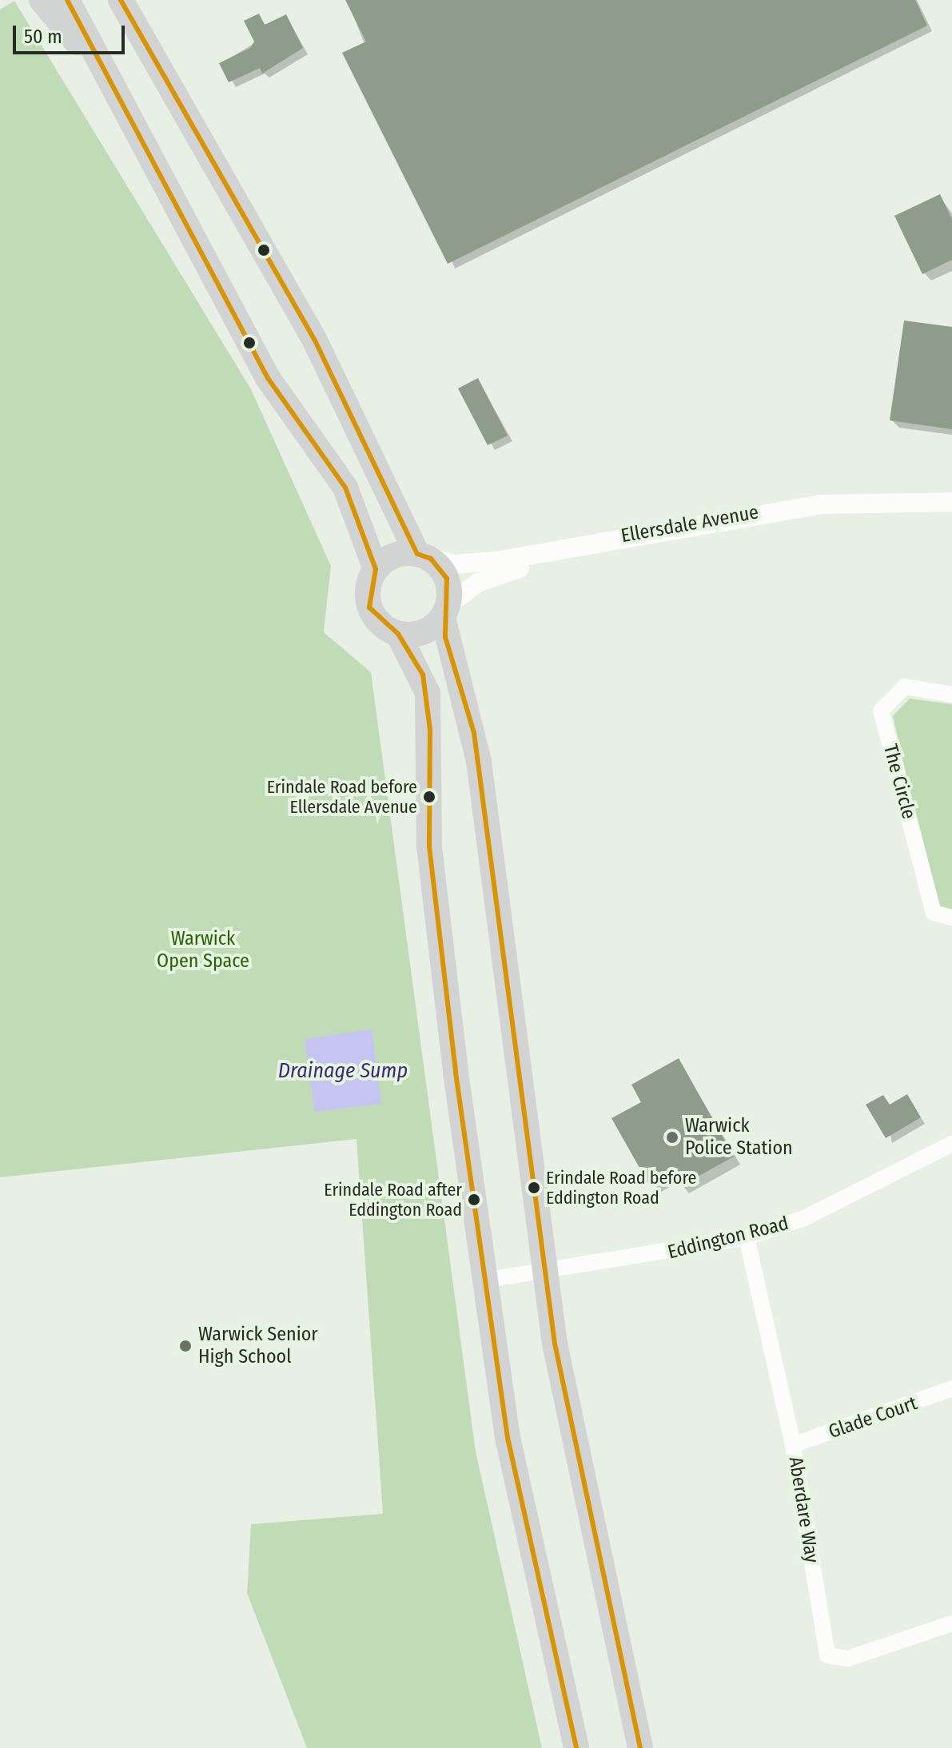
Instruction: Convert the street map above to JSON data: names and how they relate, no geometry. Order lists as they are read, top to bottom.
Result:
{
  "streets": {
    "street": [
      "Ellersdale Avenue",
      "The Circle",
      "Eddington Road",
      "Glade Court",
      "Aberdare Way"
    ]
  },
  "crossings": [
    ["Eddington Road", "Aberdare Way"],
    ["Glade Court", "Aberdare Way"]
  ],
  "water": ["Drainage Sump"],
  "parks": ["Warwick Open Space"],
  "places": [
    "Erindale Road before Ellersdale Avenue",
    "Warwick Police Station",
    "Erindale Road before Eddington Road",
    "Erindale Road after Eddington Road",
    "Warwick Senior High School"
  ],
  "scale_bar": "50 m"
}
